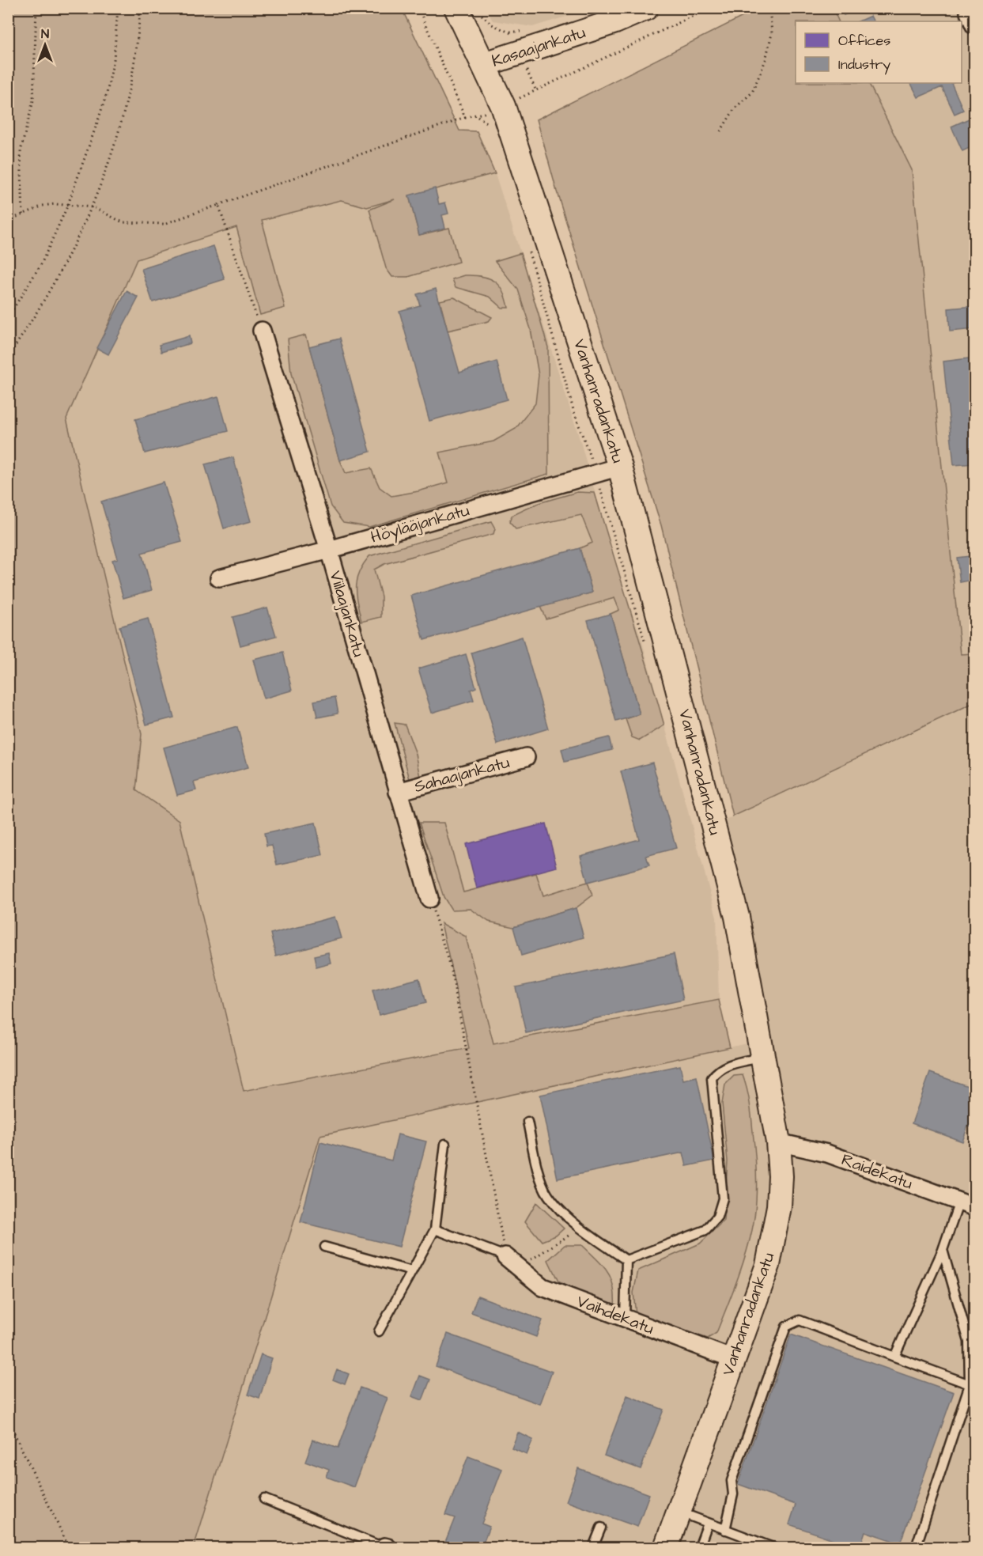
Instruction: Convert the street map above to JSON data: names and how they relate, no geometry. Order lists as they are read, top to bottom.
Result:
{
  "streets": {
    "street": [
      "Kasaajankatu",
      "Vanhanradankatu",
      "Höylääjankatu",
      "Viilaajankatu",
      "Sahaajankatu",
      "Raidekatu",
      "Vaihdekatu"
    ]
  },
  "crossings": [
    ["Kasaajankatu", "Vanhanradankatu"],
    ["Vanhanradankatu", "Höylääjankatu"],
    ["Vanhanradankatu", "Raidekatu"],
    ["Vanhanradankatu", "Vaihdekatu"],
    ["Höylääjankatu", "Viilaajankatu"],
    ["Viilaajankatu", "Sahaajankatu"]
  ],
  "legend": ["Offices", "Industry"],
  "north": "top"
}
